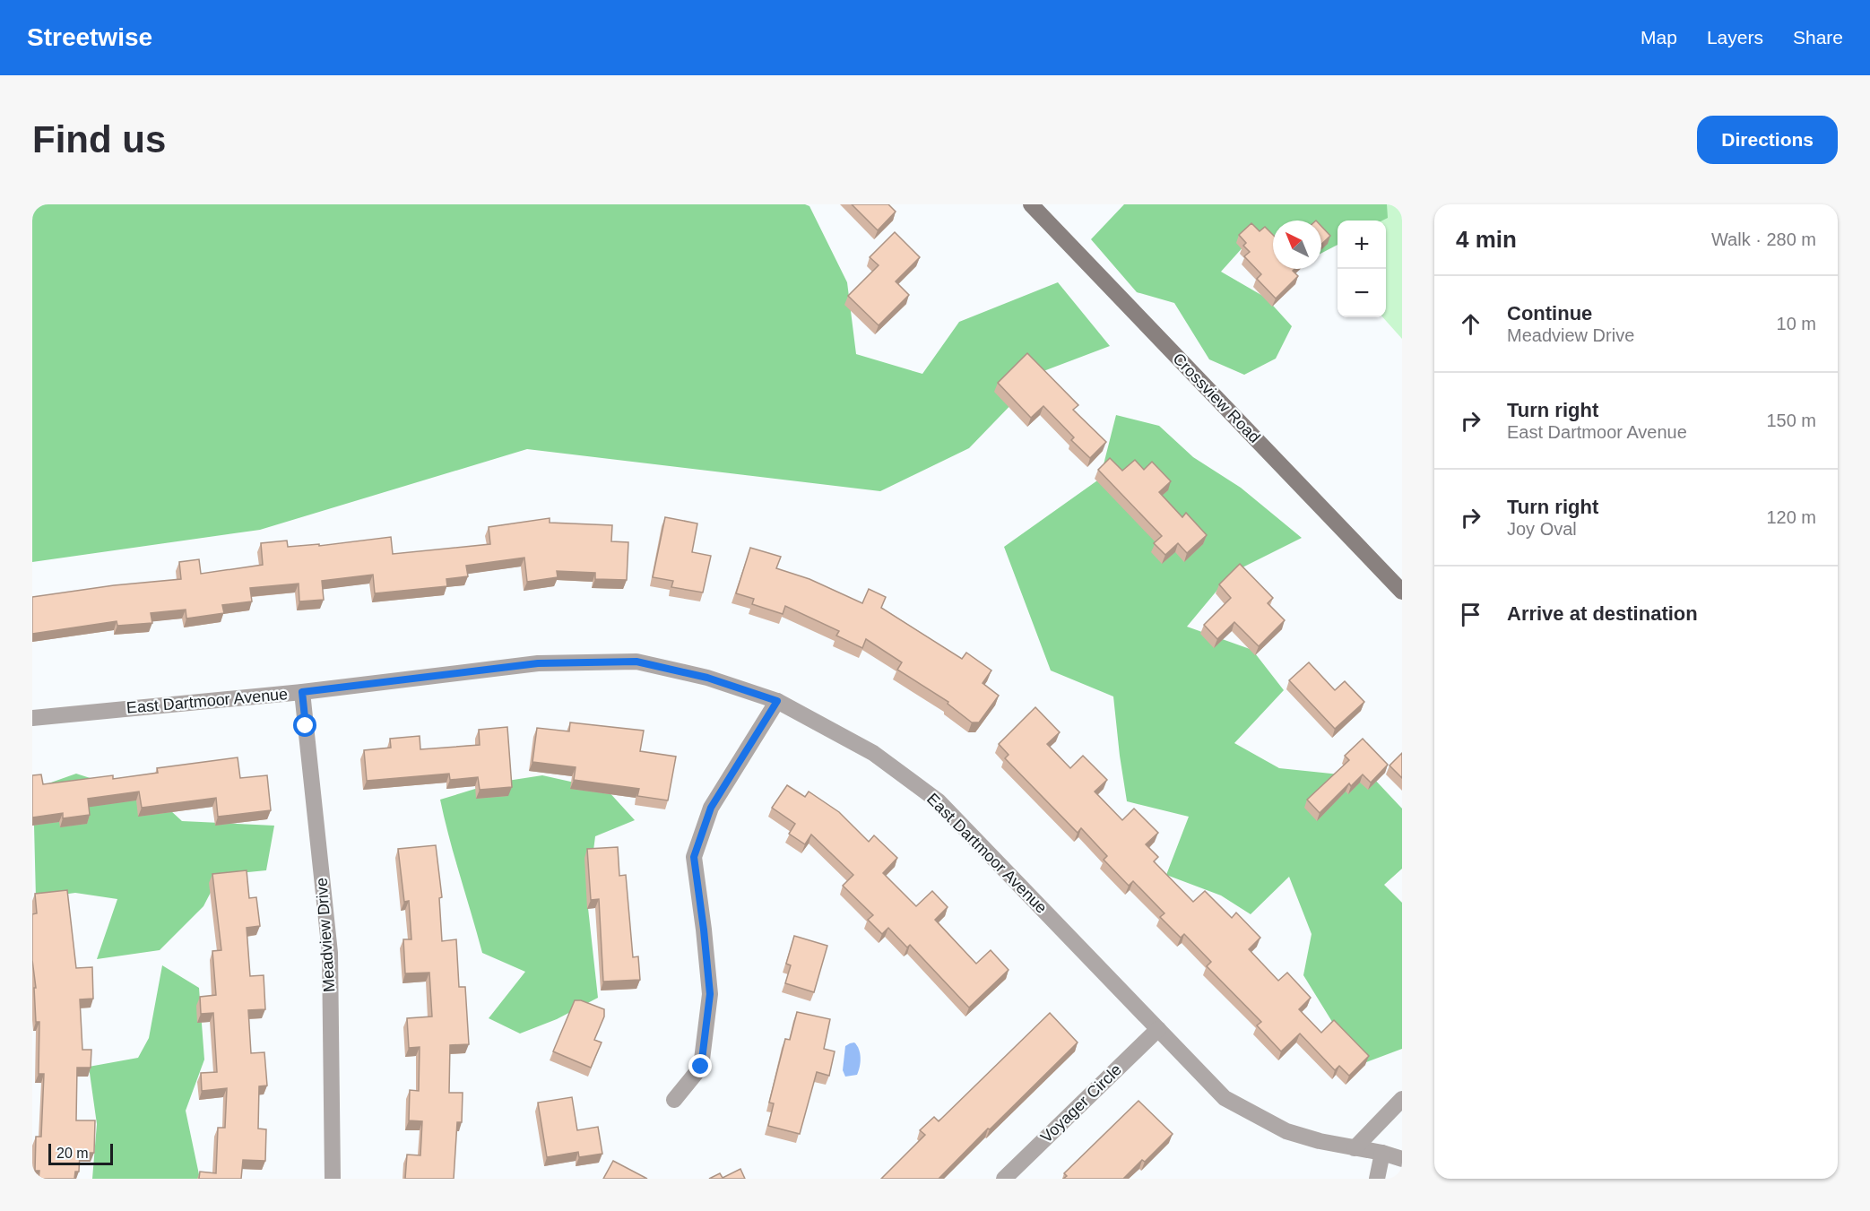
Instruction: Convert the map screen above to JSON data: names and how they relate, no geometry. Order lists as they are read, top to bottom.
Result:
{
  "streets": {
    "street": [
      "Crossview Road",
      "East Dartmoor Avenue",
      "Meadview Drive",
      "Voyager Circle"
    ]
  },
  "crossings": [
    ["East Dartmoor Avenue", "Meadview Drive"],
    ["East Dartmoor Avenue", "Voyager Circle"]
  ],
  "scale_bar": "20 m",
  "north": "top left",
  "page": {
    "header": "Streetwise",
    "nav": ["Map", "Layers", "Share"],
    "buttons": "Directions",
    "title": "Find us",
    "heading": ["4 min", "Walk · 280 m"],
    "map_buttons": ["+", "−"],
    "list": [
      ["Continue", "Meadview Drive", "10 m"],
      ["Turn right", "East Dartmoor Avenue", "150 m"],
      ["Turn right", "Joy Oval", "120 m"],
      "Arrive at destination"
    ],
    "scale": "20 m"
  }
}
